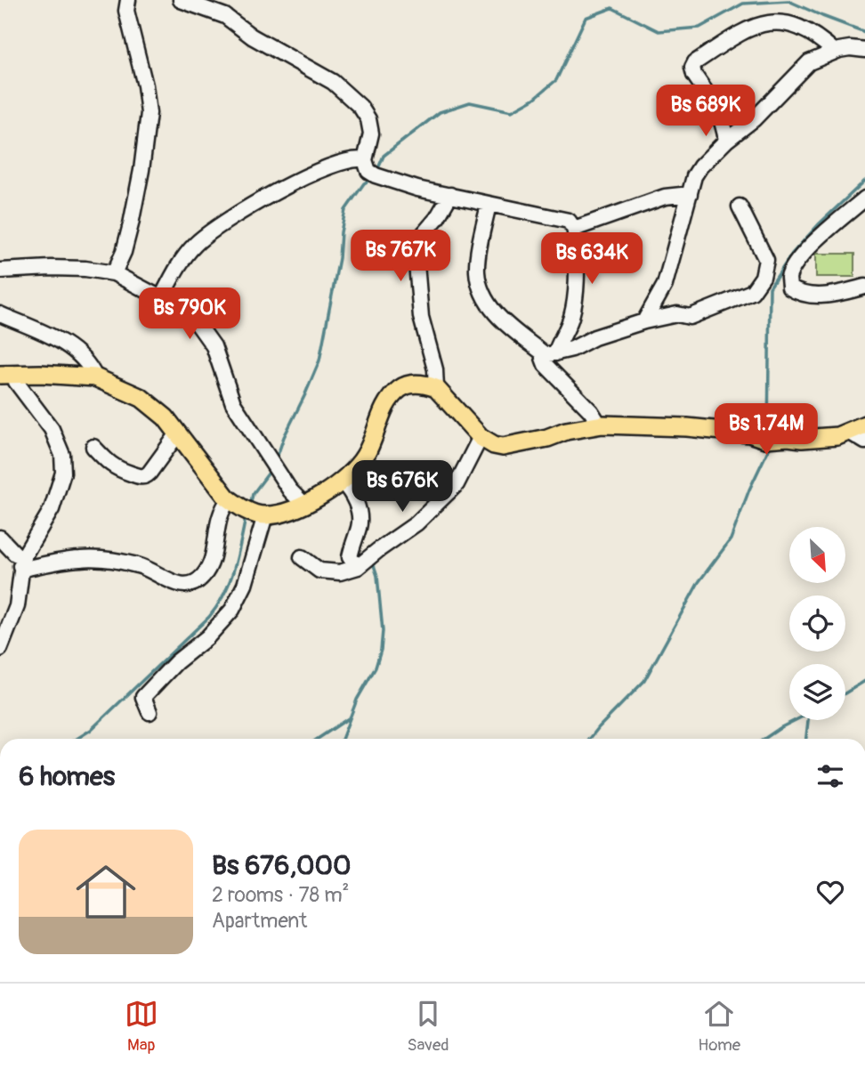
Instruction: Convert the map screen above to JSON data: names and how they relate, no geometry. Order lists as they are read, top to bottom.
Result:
{
  "north": "bottom right",
  "page": {
    "price": [
      "Bs 689K",
      "Bs 767K",
      "Bs 634K",
      "Bs 790K",
      "Bs 1.74M",
      "Bs 676K"
    ],
    "heading": "6 homes",
    "list": [
      {
        "name": "Bs 676,000",
        "note": "2 rooms · 78 m² · Apartment"
      }
    ],
    "tabs": ["Map", "Saved", "Home"]
  }
}
